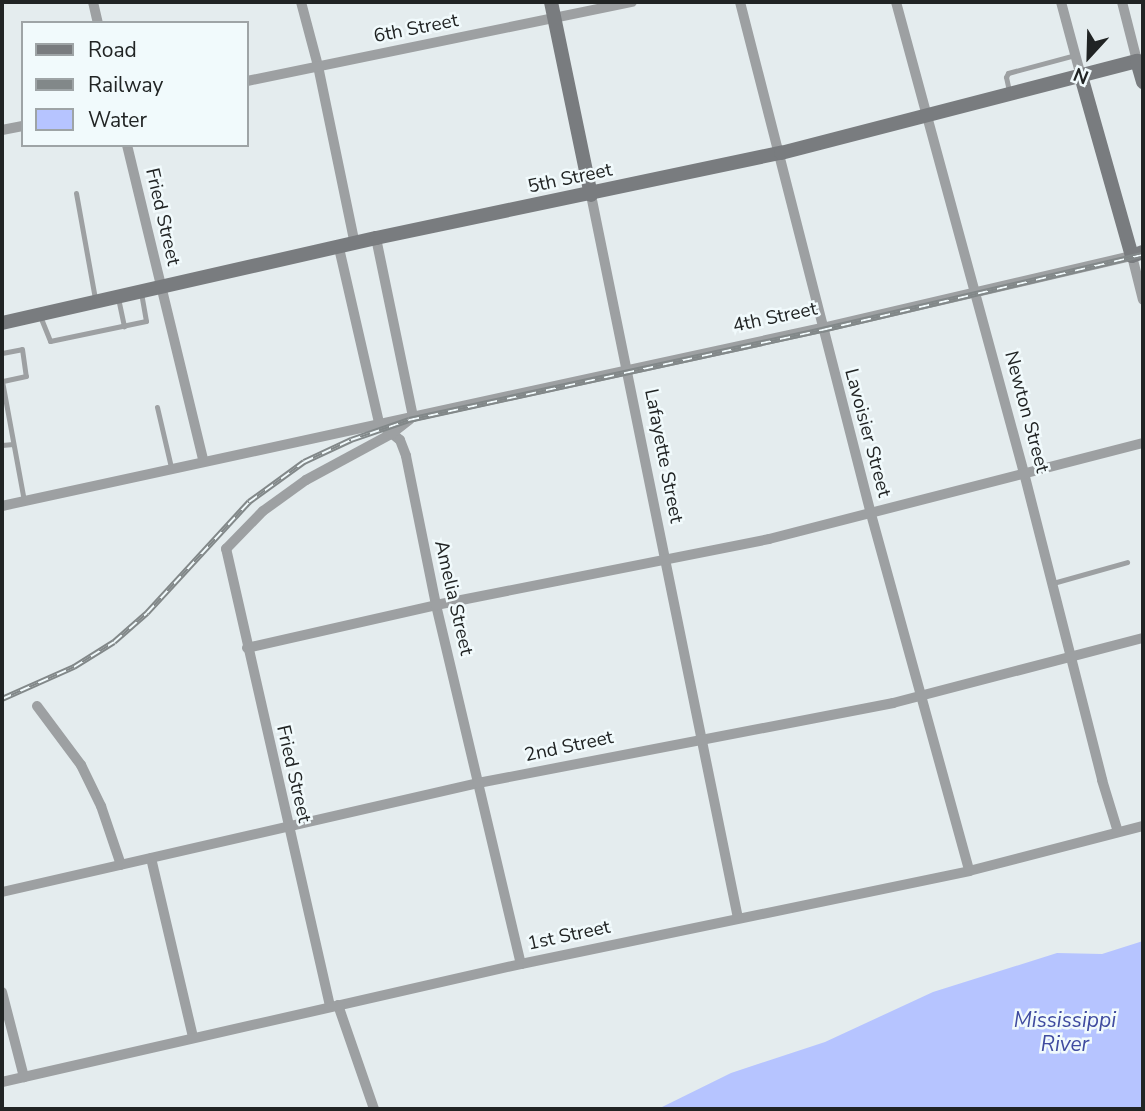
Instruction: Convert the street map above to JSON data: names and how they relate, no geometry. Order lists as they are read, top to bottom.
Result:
{
  "streets": {
    "main road": ["5th Street", "Lafayette Street"],
    "street": [
      "6th Street",
      "Fried Street",
      "4th Street",
      "Newton Street",
      "Lavoisier Street",
      "Amelia Street",
      "2nd Street",
      "1st Street"
    ]
  },
  "crossings": [
    ["6th Street", "Lafayette Street"],
    ["5th Street", "Fried Street"],
    ["5th Street", "Newton Street"],
    ["5th Street", "Lavoisier Street"],
    ["5th Street", "Lafayette Street"],
    ["Fried Street", "4th Street"],
    ["Fried Street", "Amelia Street"],
    ["Fried Street", "2nd Street"],
    ["Fried Street", "1st Street"],
    ["4th Street", "Newton Street"],
    ["4th Street", "Lavoisier Street"],
    ["4th Street", "Lafayette Street"],
    ["4th Street", "Amelia Street"],
    ["Newton Street", "2nd Street"],
    ["Newton Street", "1st Street"],
    ["Lavoisier Street", "2nd Street"],
    ["Lavoisier Street", "1st Street"],
    ["Lafayette Street", "2nd Street"],
    ["Lafayette Street", "1st Street"],
    ["Amelia Street", "2nd Street"],
    ["Amelia Street", "1st Street"]
  ],
  "water": ["Mississippi River"],
  "legend": ["Road", "Railway", "Water"],
  "north": "bottom"
}
